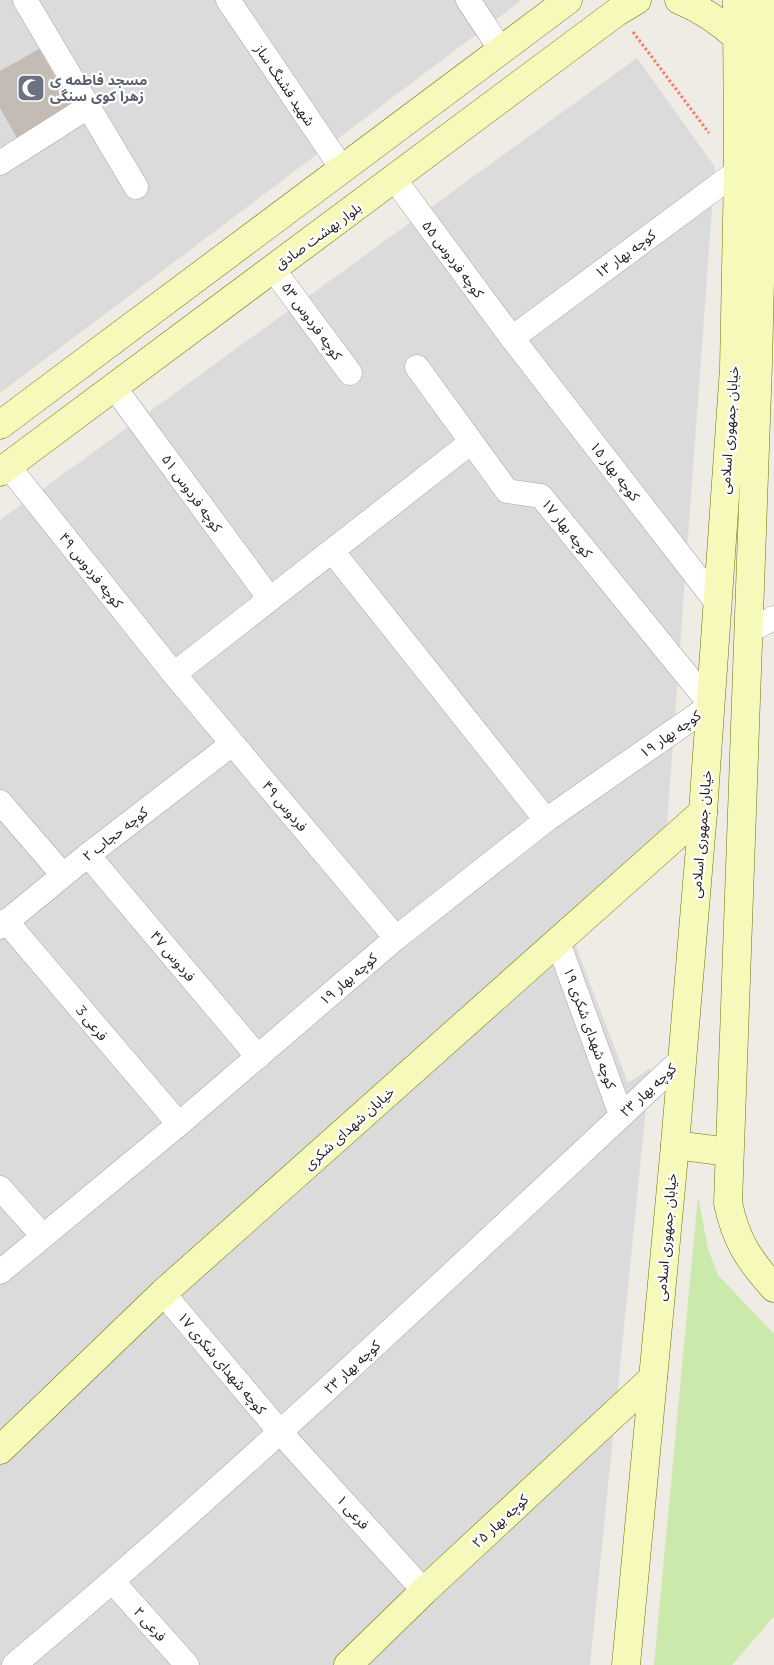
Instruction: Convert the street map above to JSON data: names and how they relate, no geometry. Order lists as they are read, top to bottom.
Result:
{
  "streets": {
    "street": [
      "شهید فشنگ ساز",
      "بلوار بهشت صادق",
      "کوچه بهار ۱۳",
      "کوچه فردوس ۵۵",
      "کوچه فردوس ۵۳",
      "خیابان جمهوری اسلامی",
      "کوچه بهار ۱۵",
      "کوچه فردوس ۵۱",
      "کوچه بهار ۱۷",
      "کوچه فردوس ۴۹",
      "کوچه بهار ۱۹",
      "فردوس ۴۹",
      "کوچه حجاب ۲",
      "فردوس ۴۷",
      "فرعی 3",
      "کوچه شهدای شکری ۱۹",
      "کوچه بهار ۲۳",
      "خیابان شهدای شکری",
      "کوچه شهدای شکری ۱۷",
      "فرعی ۱",
      "کوچه بهار ۲۵",
      "فرعی ۲"
    ]
  },
  "crossings": [
    ["بلوار بهشت صادق", "کوچه فردوس ۵۵"],
    ["بلوار بهشت صادق", "کوچه فردوس ۵۳"],
    ["بلوار بهشت صادق", "کوچه فردوس ۵۱"],
    ["بلوار بهشت صادق", "کوچه فردوس ۴۹"],
    ["کوچه بهار ۱۳", "کوچه فردوس ۵۵"],
    ["کوچه بهار ۱۳", "خیابان جمهوری اسلامی"],
    ["کوچه بهار ۱۳", "کوچه بهار ۱۵"],
    ["کوچه فردوس ۵۵", "کوچه بهار ۱۵"],
    ["خیابان جمهوری اسلامی", "کوچه بهار ۱۵"],
    ["خیابان جمهوری اسلامی", "کوچه بهار ۱۷"],
    ["خیابان جمهوری اسلامی", "کوچه بهار ۱۹"],
    ["خیابان جمهوری اسلامی", "کوچه بهار ۲۳"],
    ["خیابان جمهوری اسلامی", "خیابان شهدای شکری"],
    ["خیابان جمهوری اسلامی", "کوچه بهار ۲۵"],
    ["کوچه بهار ۱۷", "کوچه بهار ۱۹"],
    ["کوچه فردوس ۴۹", "فردوس ۴۹"],
    ["کوچه بهار ۱۹", "فردوس ۴۹"],
    ["کوچه بهار ۱۹", "فردوس ۴۷"],
    ["کوچه بهار ۱۹", "فرعی 3"],
    ["فردوس ۴۹", "کوچه حجاب ۲"],
    ["کوچه حجاب ۲", "فردوس ۴۷"],
    ["کوچه حجاب ۲", "فرعی 3"],
    ["کوچه شهدای شکری ۱۹", "کوچه بهار ۲۳"],
    ["کوچه شهدای شکری ۱۹", "خیابان شهدای شکری"],
    ["کوچه بهار ۲۳", "کوچه شهدای شکری ۱۷"],
    ["کوچه بهار ۲۳", "فرعی ۱"],
    ["کوچه بهار ۲۳", "فرعی ۲"],
    ["خیابان شهدای شکری", "کوچه شهدای شکری ۱۷"],
    ["کوچه شهدای شکری ۱۷", "فرعی ۱"],
    ["فرعی ۱", "کوچه بهار ۲۵"]
  ],
  "places": {
    "mosque": ["مسجد فاطمه ی زهرا کوی سنگی"]
  }
}
